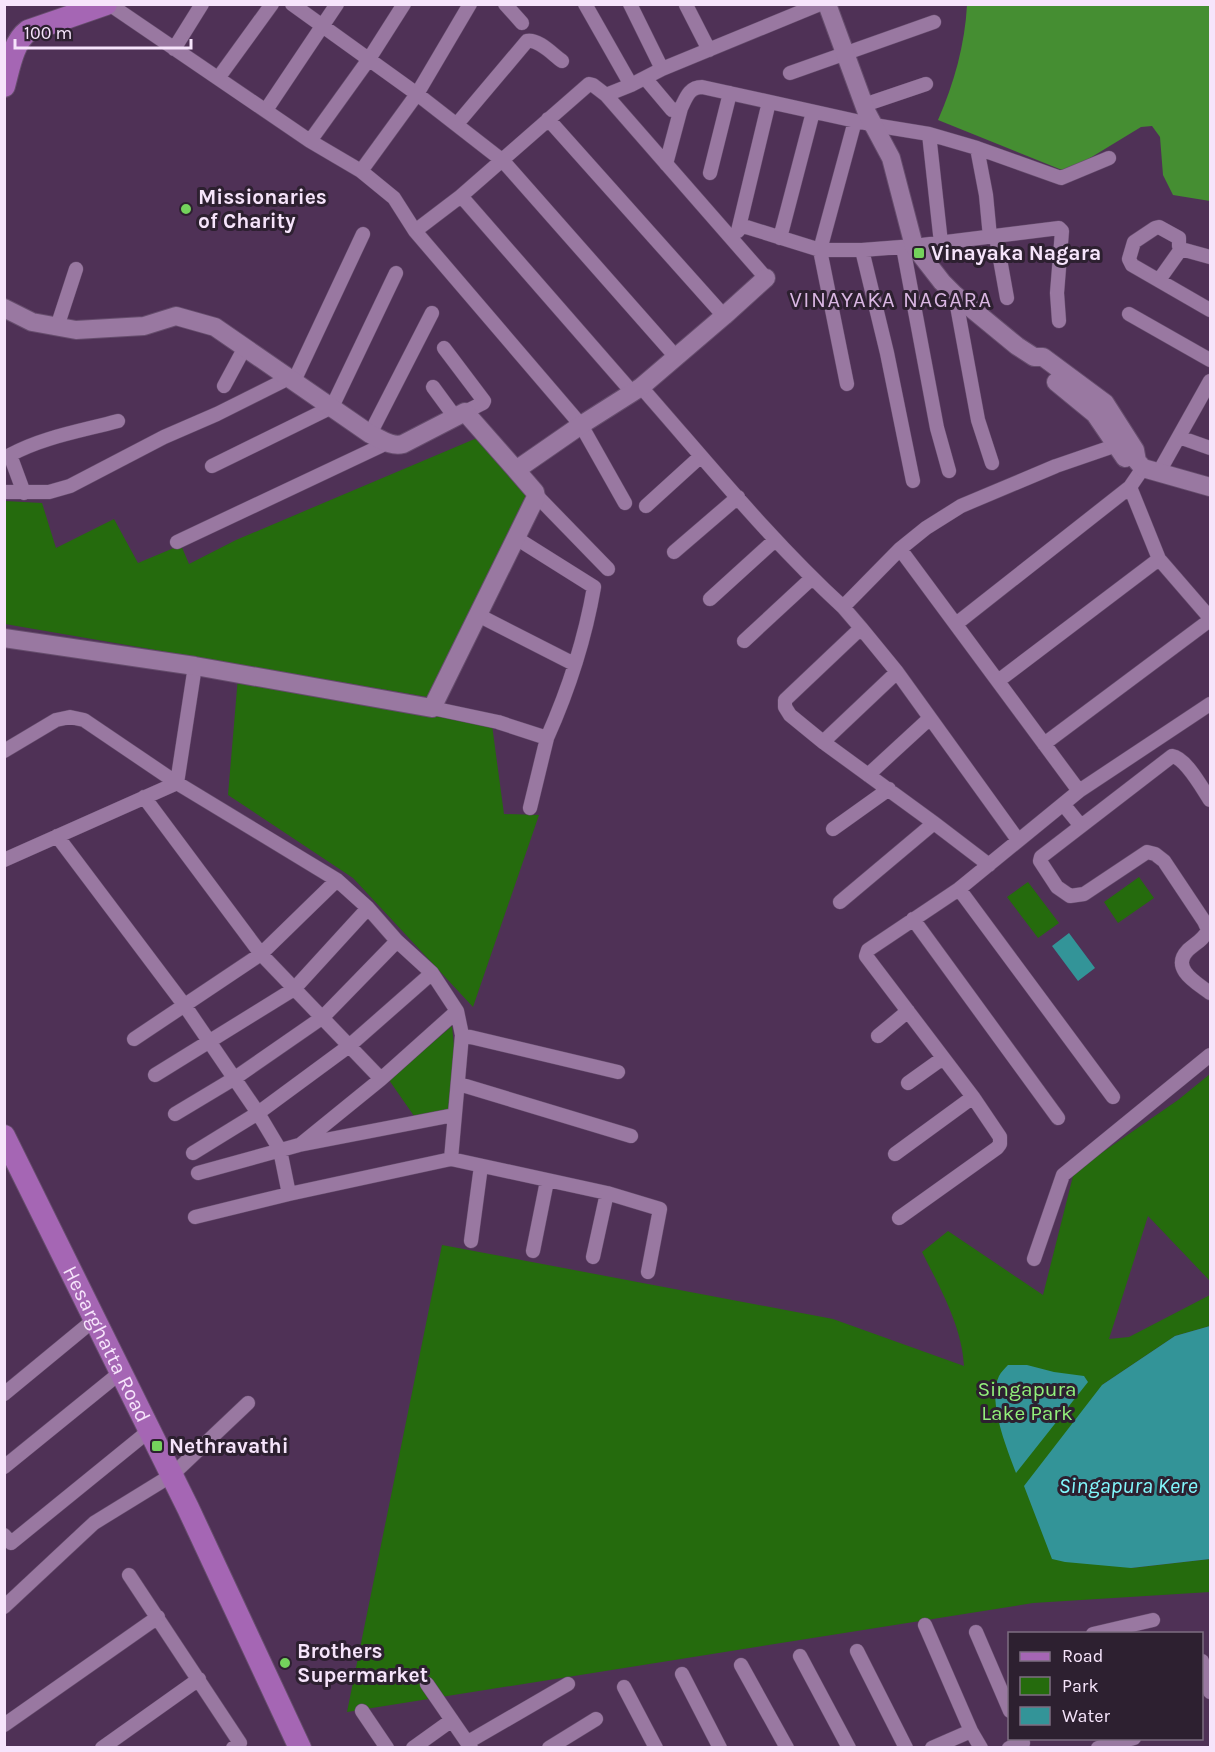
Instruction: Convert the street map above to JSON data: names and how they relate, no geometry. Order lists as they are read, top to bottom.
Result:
{
  "streets": {
    "main road": ["Hesarghatta Road"]
  },
  "districts": ["VINAYAKA NAGARA"],
  "water": ["Singapura Kere"],
  "parks": ["Singapura Lake Park"],
  "places": {
    "other": ["Missionaries of Charity", "Brothers Supermarket"],
    "transit": ["Vinayaka Nagara", "Nethravathi"]
  },
  "legend": ["Road", "Park", "Water"],
  "scale_bar": "100 m"
}
